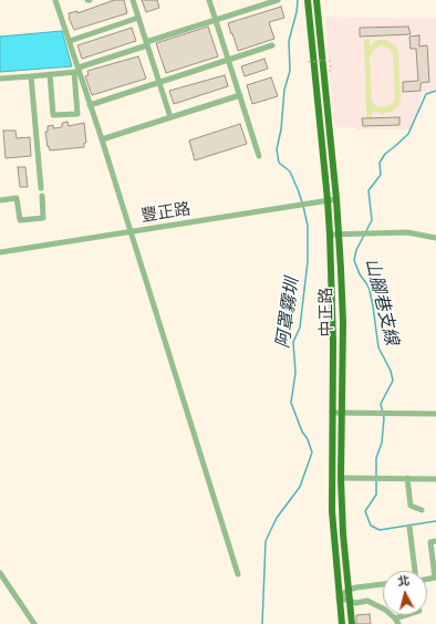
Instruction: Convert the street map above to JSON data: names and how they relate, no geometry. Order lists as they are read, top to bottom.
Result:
{
  "streets": {
    "main road": ["中正路"],
    "street": ["豐正路"]
  },
  "crossings": [
    ["豐正路", "中正路"]
  ],
  "water": ["山腳巷支線", "阿罩霧圳"],
  "north": "top"
}
